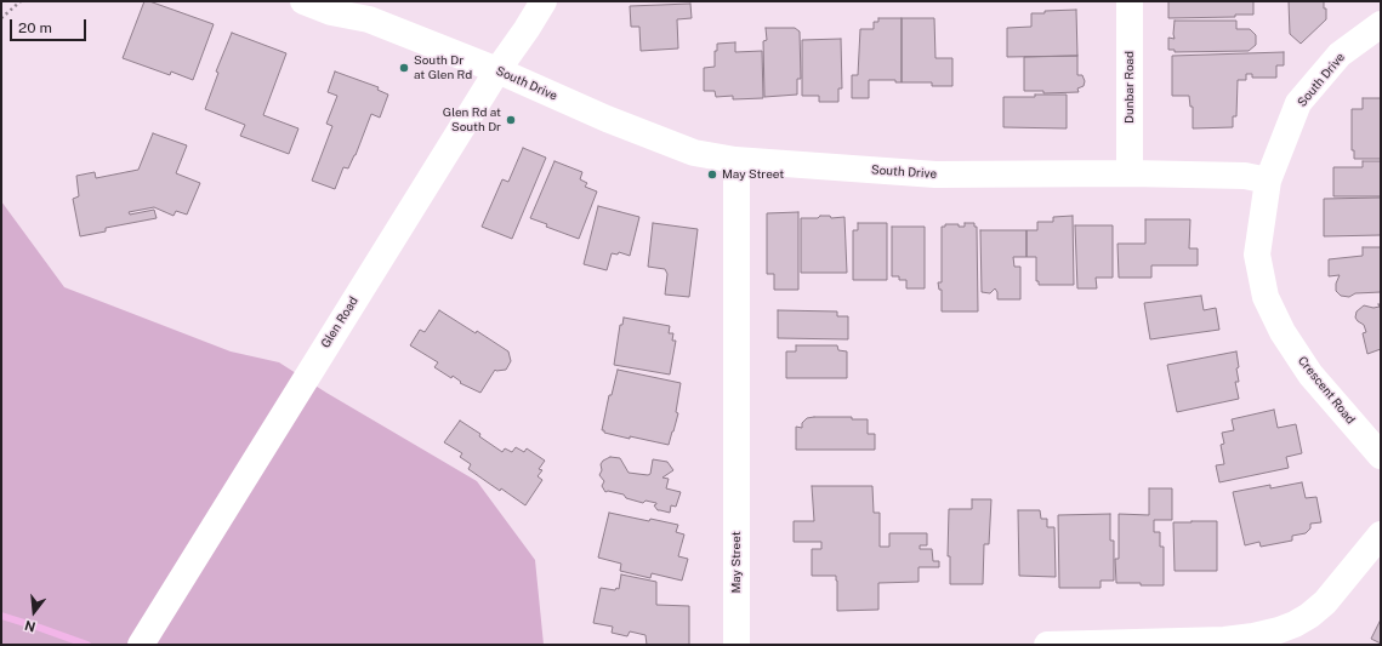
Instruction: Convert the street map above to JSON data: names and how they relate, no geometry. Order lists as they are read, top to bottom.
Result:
{
  "streets": {
    "street": [
      "South Drive",
      "Dunbar Road",
      "Glen Road",
      "Crescent Road",
      "May Street"
    ]
  },
  "crossings": [
    ["South Drive", "Dunbar Road"],
    ["South Drive", "Glen Road"],
    ["South Drive", "Crescent Road"],
    ["South Drive", "May Street"]
  ],
  "places": ["South Dr at Glen Rd", "Glen Rd at South Dr", "May Street"],
  "scale_bar": "20 m",
  "north": "bottom"
}
